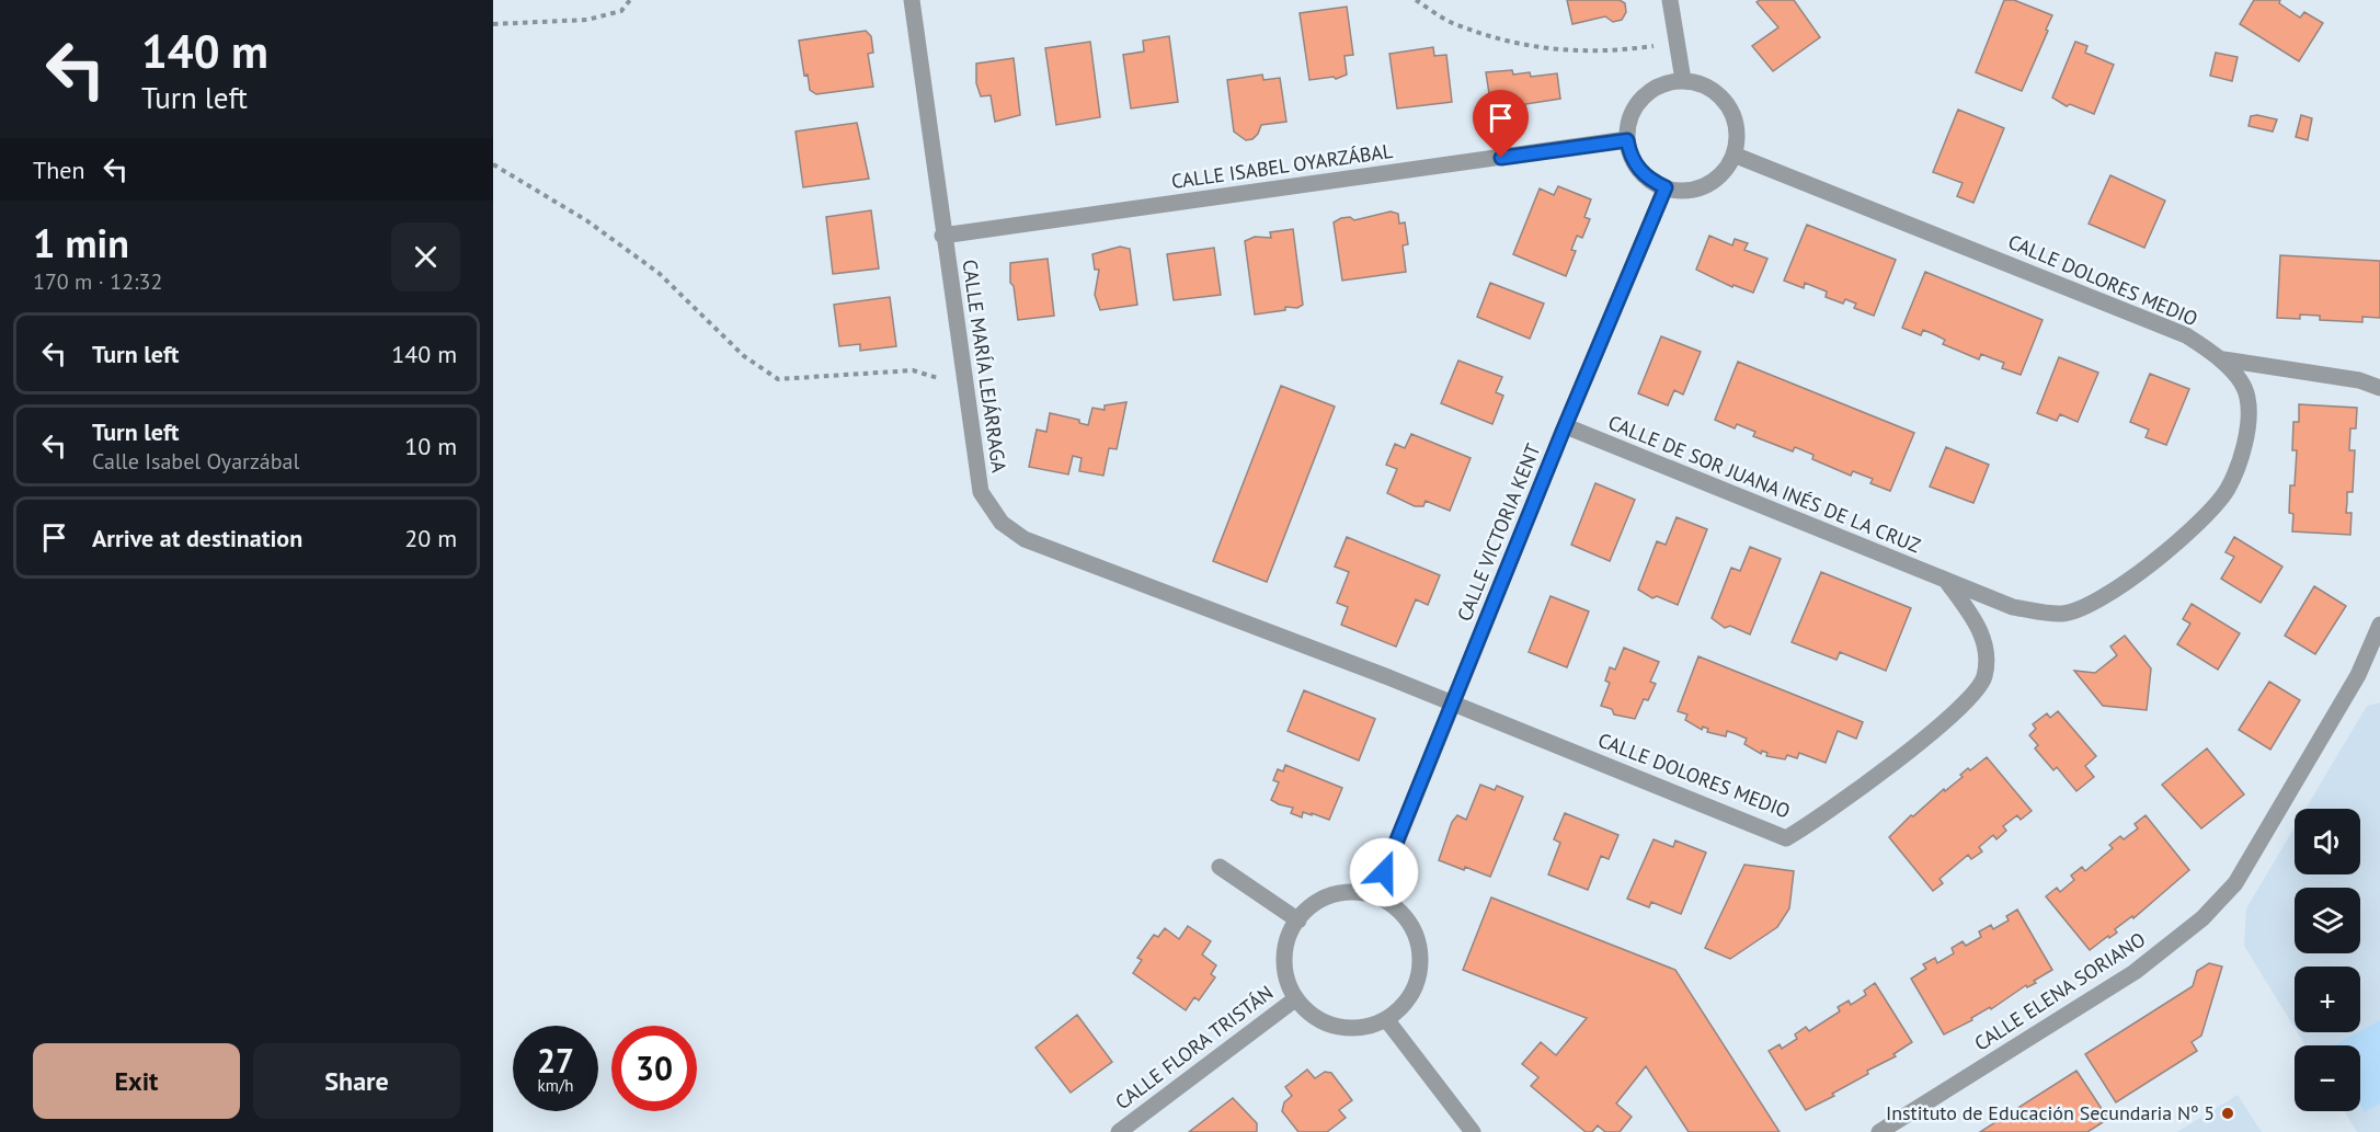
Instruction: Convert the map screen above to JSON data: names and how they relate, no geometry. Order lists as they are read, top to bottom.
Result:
{
  "streets": {
    "street": [
      "CALLE ISABEL OYARZÁBAL",
      "CALLE DOLORES MEDIO",
      "CALLE MARÍA LEJÁRRAGA",
      "CALLE DE SOR JUANA INÉS DE LA CRUZ",
      "CALLE VICTORIA KENT",
      "CALLE ELENA SORIANO",
      "CALLE FLORA TRISTÁN"
    ]
  },
  "crossings": [
    ["CALLE ISABEL OYARZÁBAL", "CALLE DOLORES MEDIO"],
    ["CALLE ISABEL OYARZÁBAL", "CALLE MARÍA LEJÁRRAGA"],
    ["CALLE ISABEL OYARZÁBAL", "CALLE VICTORIA KENT"],
    ["CALLE DOLORES MEDIO", "CALLE MARÍA LEJÁRRAGA"],
    ["CALLE DOLORES MEDIO", "CALLE DE SOR JUANA INÉS DE LA CRUZ"],
    ["CALLE DOLORES MEDIO", "CALLE VICTORIA KENT"],
    ["CALLE MARÍA LEJÁRRAGA", "CALLE VICTORIA KENT"],
    ["CALLE DE SOR JUANA INÉS DE LA CRUZ", "CALLE VICTORIA KENT"],
    ["CALLE VICTORIA KENT", "CALLE FLORA TRISTÁN"]
  ],
  "places": ["Instituto de Educación Secundaria Nº 5"],
  "page": {
    "turn": ["140 m", "Turn left"],
    "then": "Then",
    "heading": ["1 min", "170 m · 12:32"],
    "list": [
      {
        "name": "Turn left",
        "value": "140 m"
      },
      {
        "name": "Turn left",
        "note": "Calle Isabel Oyarzábal",
        "value": "10 m"
      },
      {
        "name": "Arrive at destination",
        "value": "20 m"
      }
    ],
    "map_buttons": ["+", "−"],
    "speed": "27 km/h",
    "limit": "30",
    "buttons": ["Exit", "Share"]
  }
}
